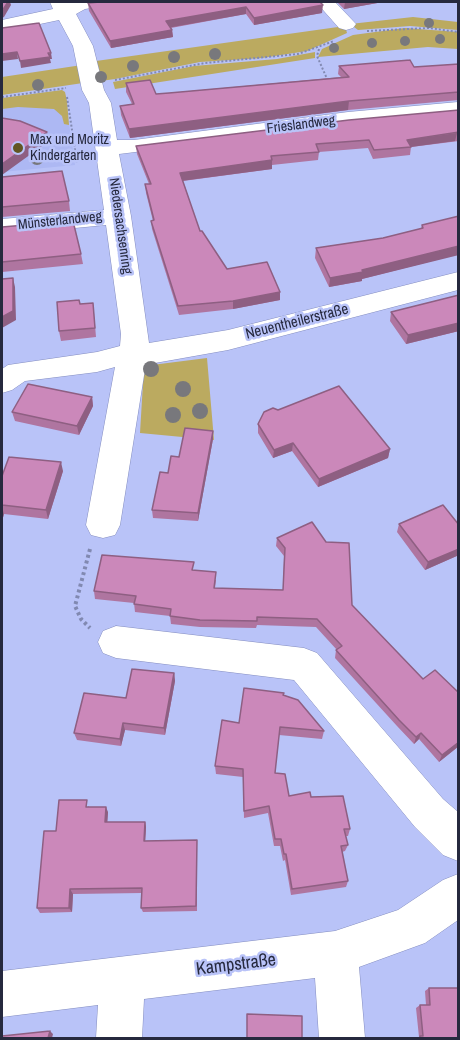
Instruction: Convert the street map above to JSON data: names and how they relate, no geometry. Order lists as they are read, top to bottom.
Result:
{
  "streets": {
    "street": [
      "Frieslandweg",
      "Münsterlandweg",
      "Niedersachsenring",
      "Neuentheilerstraße",
      "Kampstraße"
    ]
  },
  "crossings": [
    ["Frieslandweg", "Niedersachsenring"],
    ["Münsterlandweg", "Niedersachsenring"],
    ["Niedersachsenring", "Neuentheilerstraße"]
  ],
  "places": ["Max und Moritz Kindergarten"]
}
